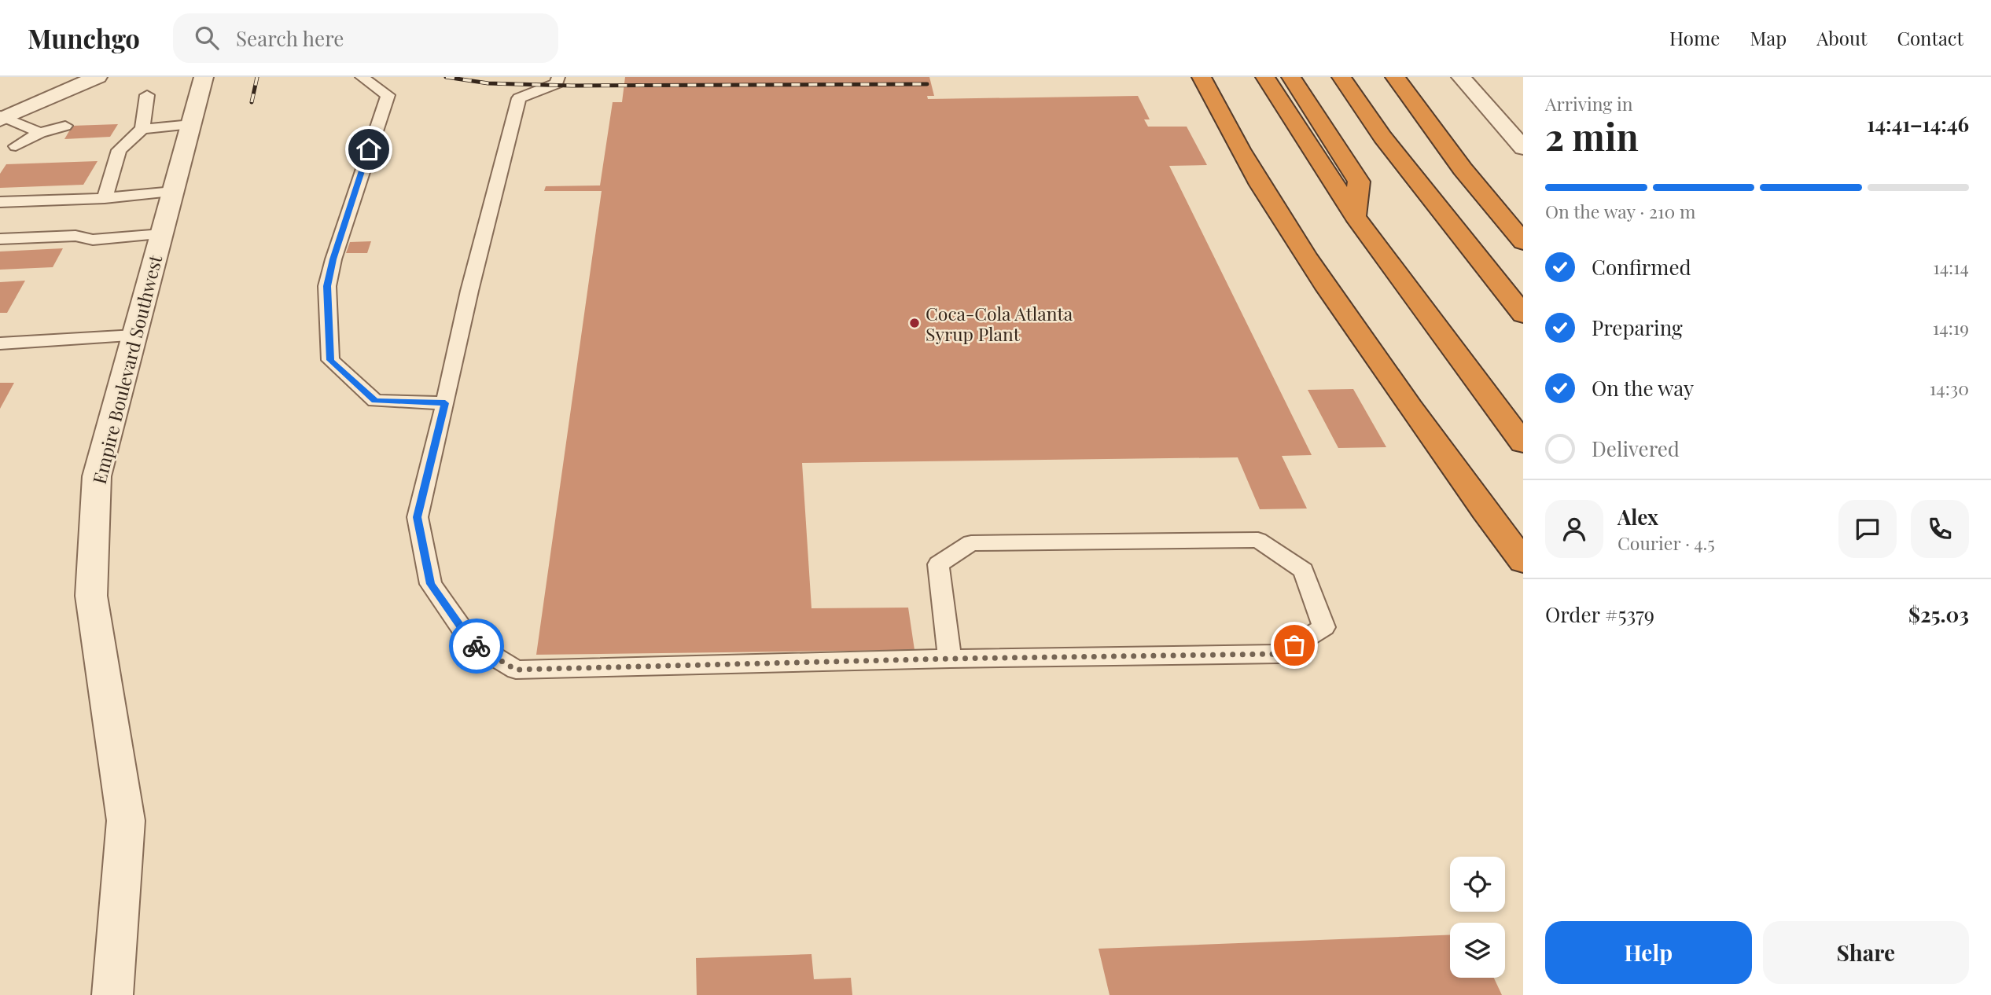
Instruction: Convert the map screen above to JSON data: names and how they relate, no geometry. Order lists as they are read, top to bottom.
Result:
{
  "streets": {
    "street": ["Empire Boulevard Southwest"]
  },
  "places": ["Coca-Cola Atlanta Syrup Plant"],
  "page": {
    "header": "Munchgo",
    "search": "Search here",
    "nav": [
      "Home",
      "Map",
      "About",
      "Contact"
    ],
    "heading": ["2 min", "Arriving in", "14:41–14:46"],
    "panel": [
      "Alex",
      "Courier · 4.5",
      "Order #5379",
      "$25.03"
    ],
    "bar": "On the way · 210 m",
    "list": [
      ["Confirmed", "14:14"],
      ["Preparing", "14:19"],
      ["On the way", "14:30"],
      "Delivered"
    ],
    "buttons": ["Help", "Share"]
  }
}
